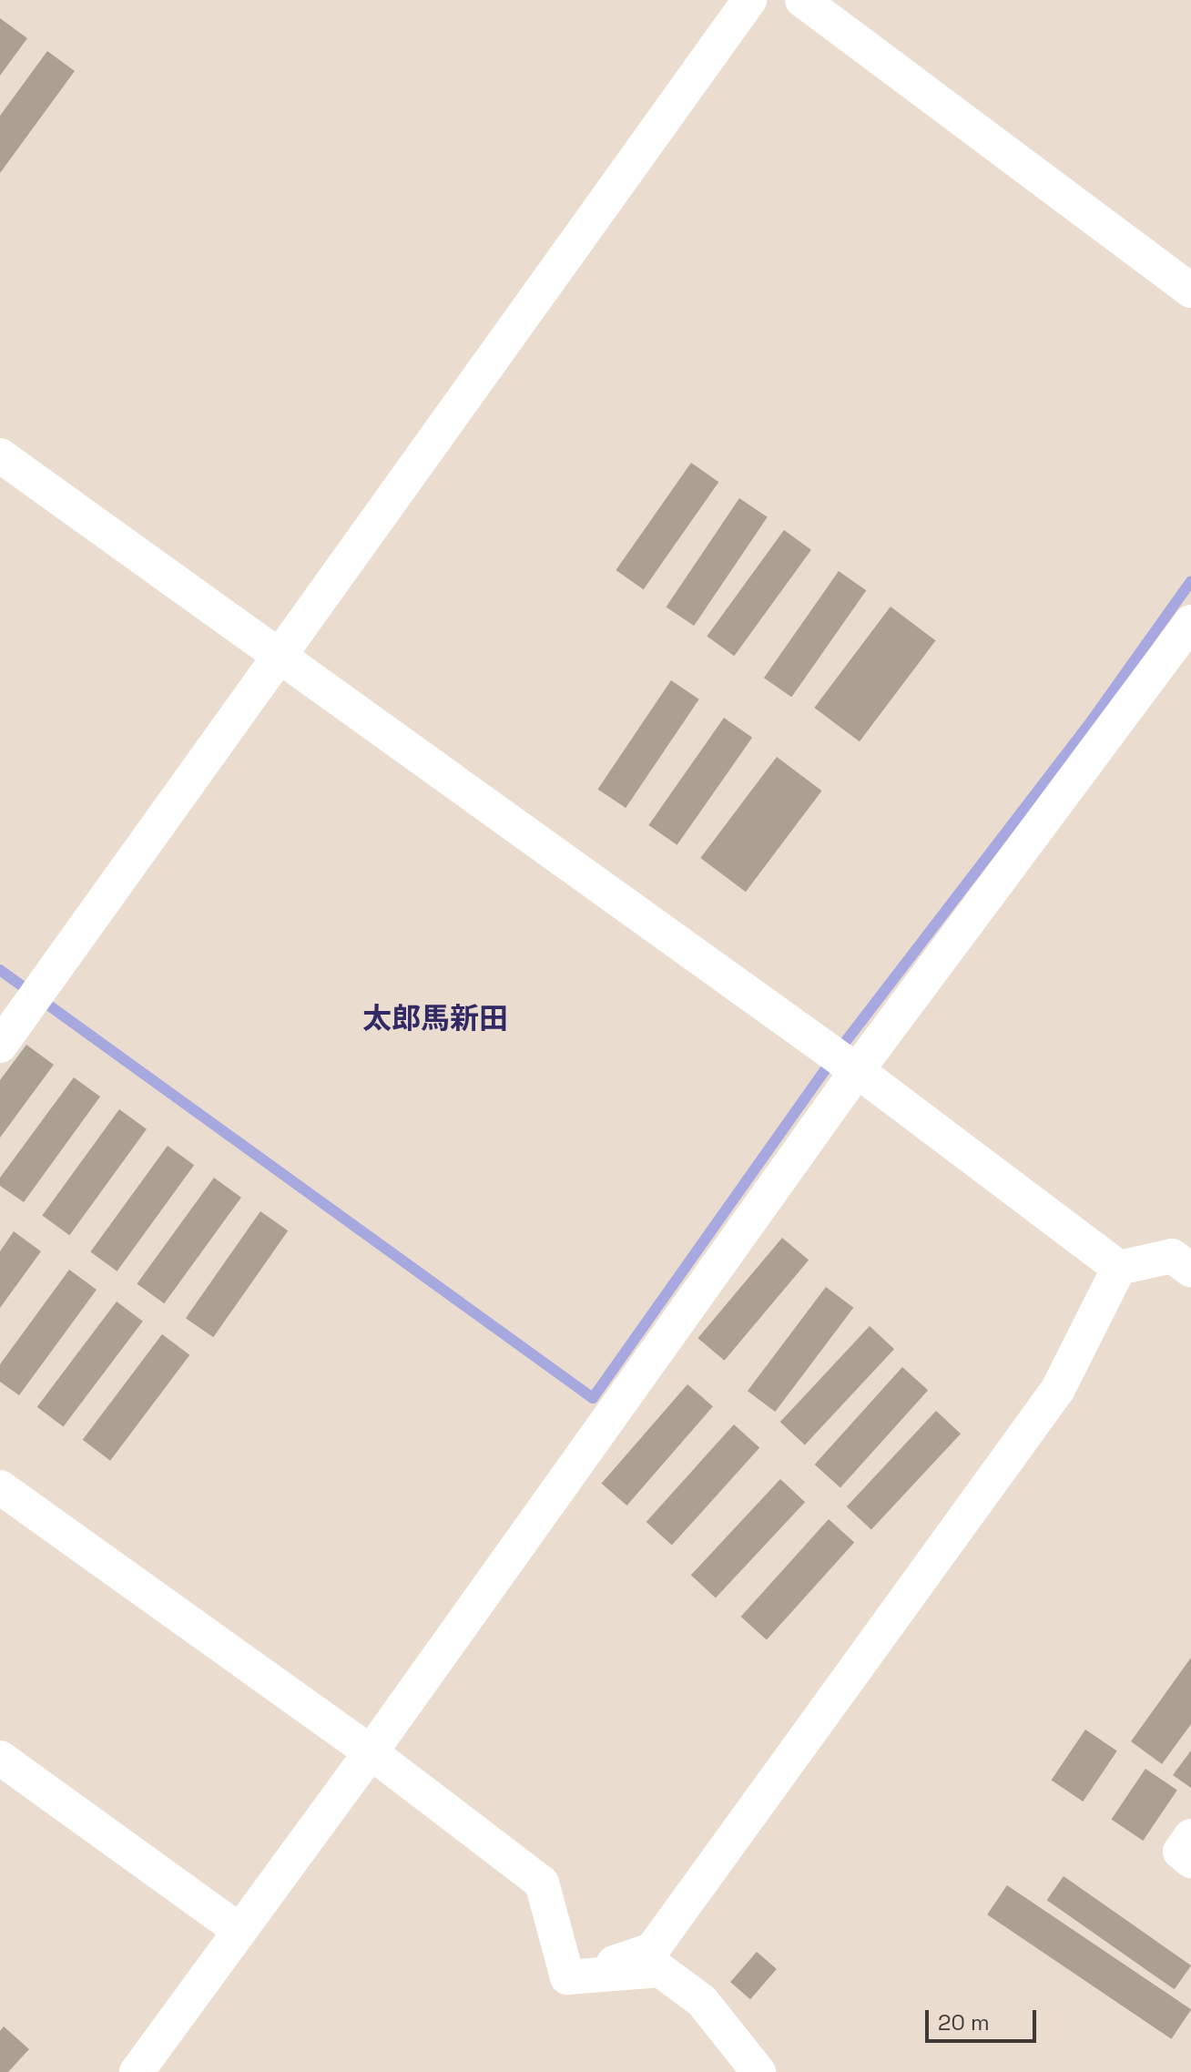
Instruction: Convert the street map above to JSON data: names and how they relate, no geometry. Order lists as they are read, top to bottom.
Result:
{
  "districts": ["太郎馬新田"],
  "scale_bar": "20 m"
}
